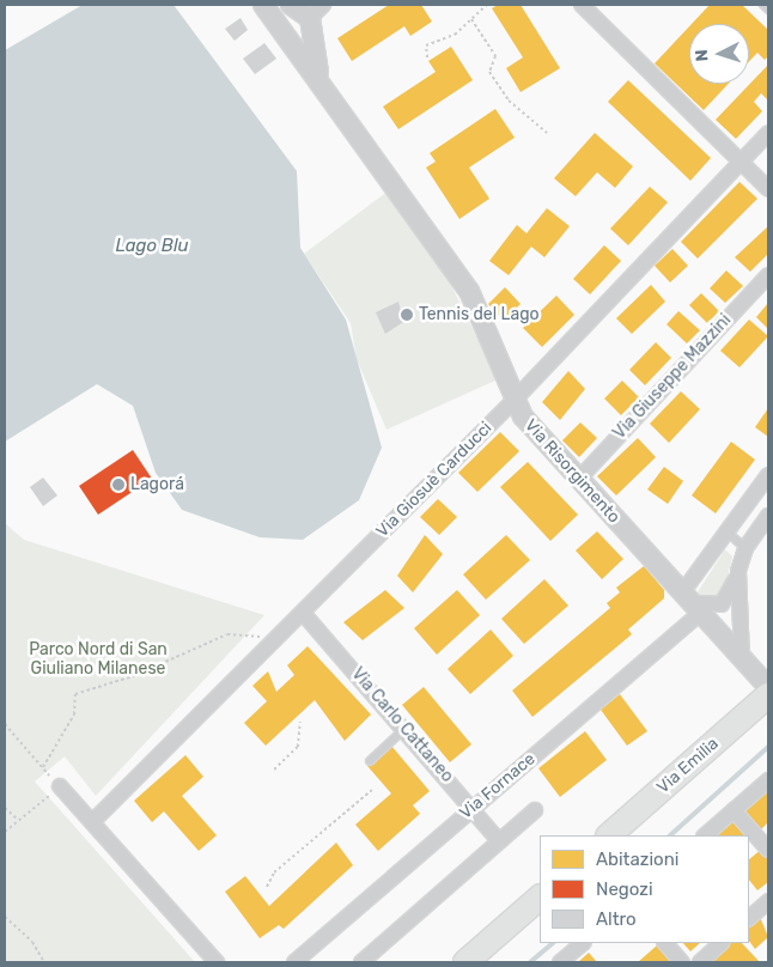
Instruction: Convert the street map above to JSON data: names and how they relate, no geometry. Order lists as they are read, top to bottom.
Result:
{
  "streets": {
    "main road": ["Via Emilia"],
    "street": [
      "Via Giuseppe Mazzini",
      "Via Risorgimento",
      "Via Giosuè Carducci",
      "Via Carlo Cattaneo",
      "Via Fornace"
    ]
  },
  "crossings": [
    ["Via Giuseppe Mazzini", "Via Risorgimento"],
    ["Via Risorgimento", "Via Giosuè Carducci"],
    ["Via Risorgimento", "Via Fornace"],
    ["Via Giosuè Carducci", "Via Carlo Cattaneo"],
    ["Via Carlo Cattaneo", "Via Fornace"]
  ],
  "water": ["Lago Blu"],
  "parks": ["Parco Nord di San Giuliano Milanese"],
  "places": ["Tennis del Lago", "Lagorá"],
  "legend": ["Abitazioni", "Negozi", "Altro"],
  "north": "left"
}
